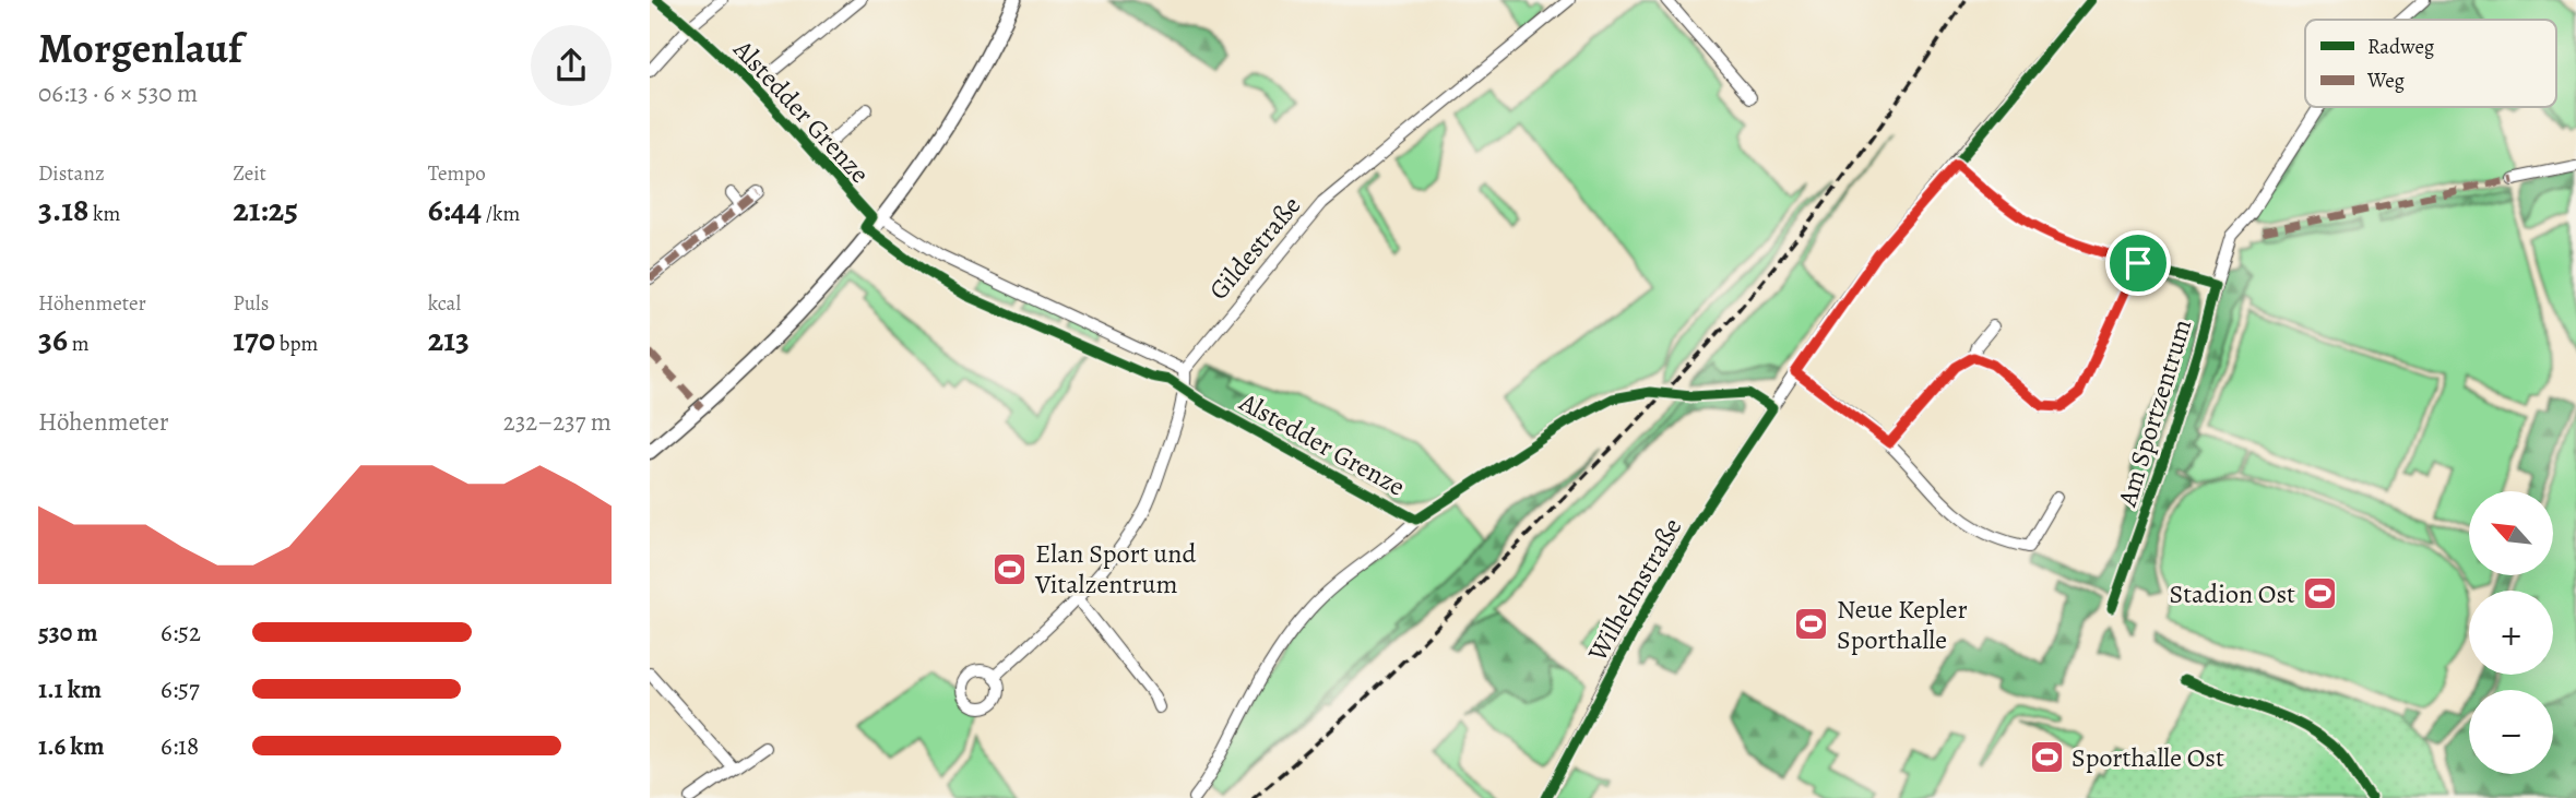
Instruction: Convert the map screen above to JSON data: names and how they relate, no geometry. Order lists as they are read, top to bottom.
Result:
{
  "streets": {
    "street": [
      "Alstedder Grenze",
      "Gildestraße",
      "Am Sportzentrum",
      "Wilhelmstraße"
    ]
  },
  "crossings": [
    ["Alstedder Grenze", "Gildestraße"],
    ["Alstedder Grenze", "Wilhelmstraße"]
  ],
  "places": {
    "sports": [
      "Elan Sport und Vitalzentrum",
      "Stadion Ost",
      "Neue Kepler Sporthalle",
      "Sporthalle Ost"
    ]
  },
  "legend": ["Radweg", "Weg"],
  "north": "top left",
  "page": {
    "heading": ["Morgenlauf", "06:13 · 6 × 530 m"],
    "stats": [
      ["Distanz", "3.18 km"],
      ["Zeit", "21:25"],
      ["Tempo", "6:44 /km"],
      ["Höhenmeter", "36 m"],
      ["Puls", "170 bpm"],
      ["kcal", "213"]
    ],
    "chart": ["Höhenmeter", "232–237 m"],
    "map_buttons": ["+", "−"],
    "list": [
      {
        "name": "530 m",
        "note": "6:52"
      },
      {
        "name": "1.1 km",
        "note": "6:57"
      },
      {
        "name": "1.6 km",
        "note": "6:18"
      }
    ]
  }
}
